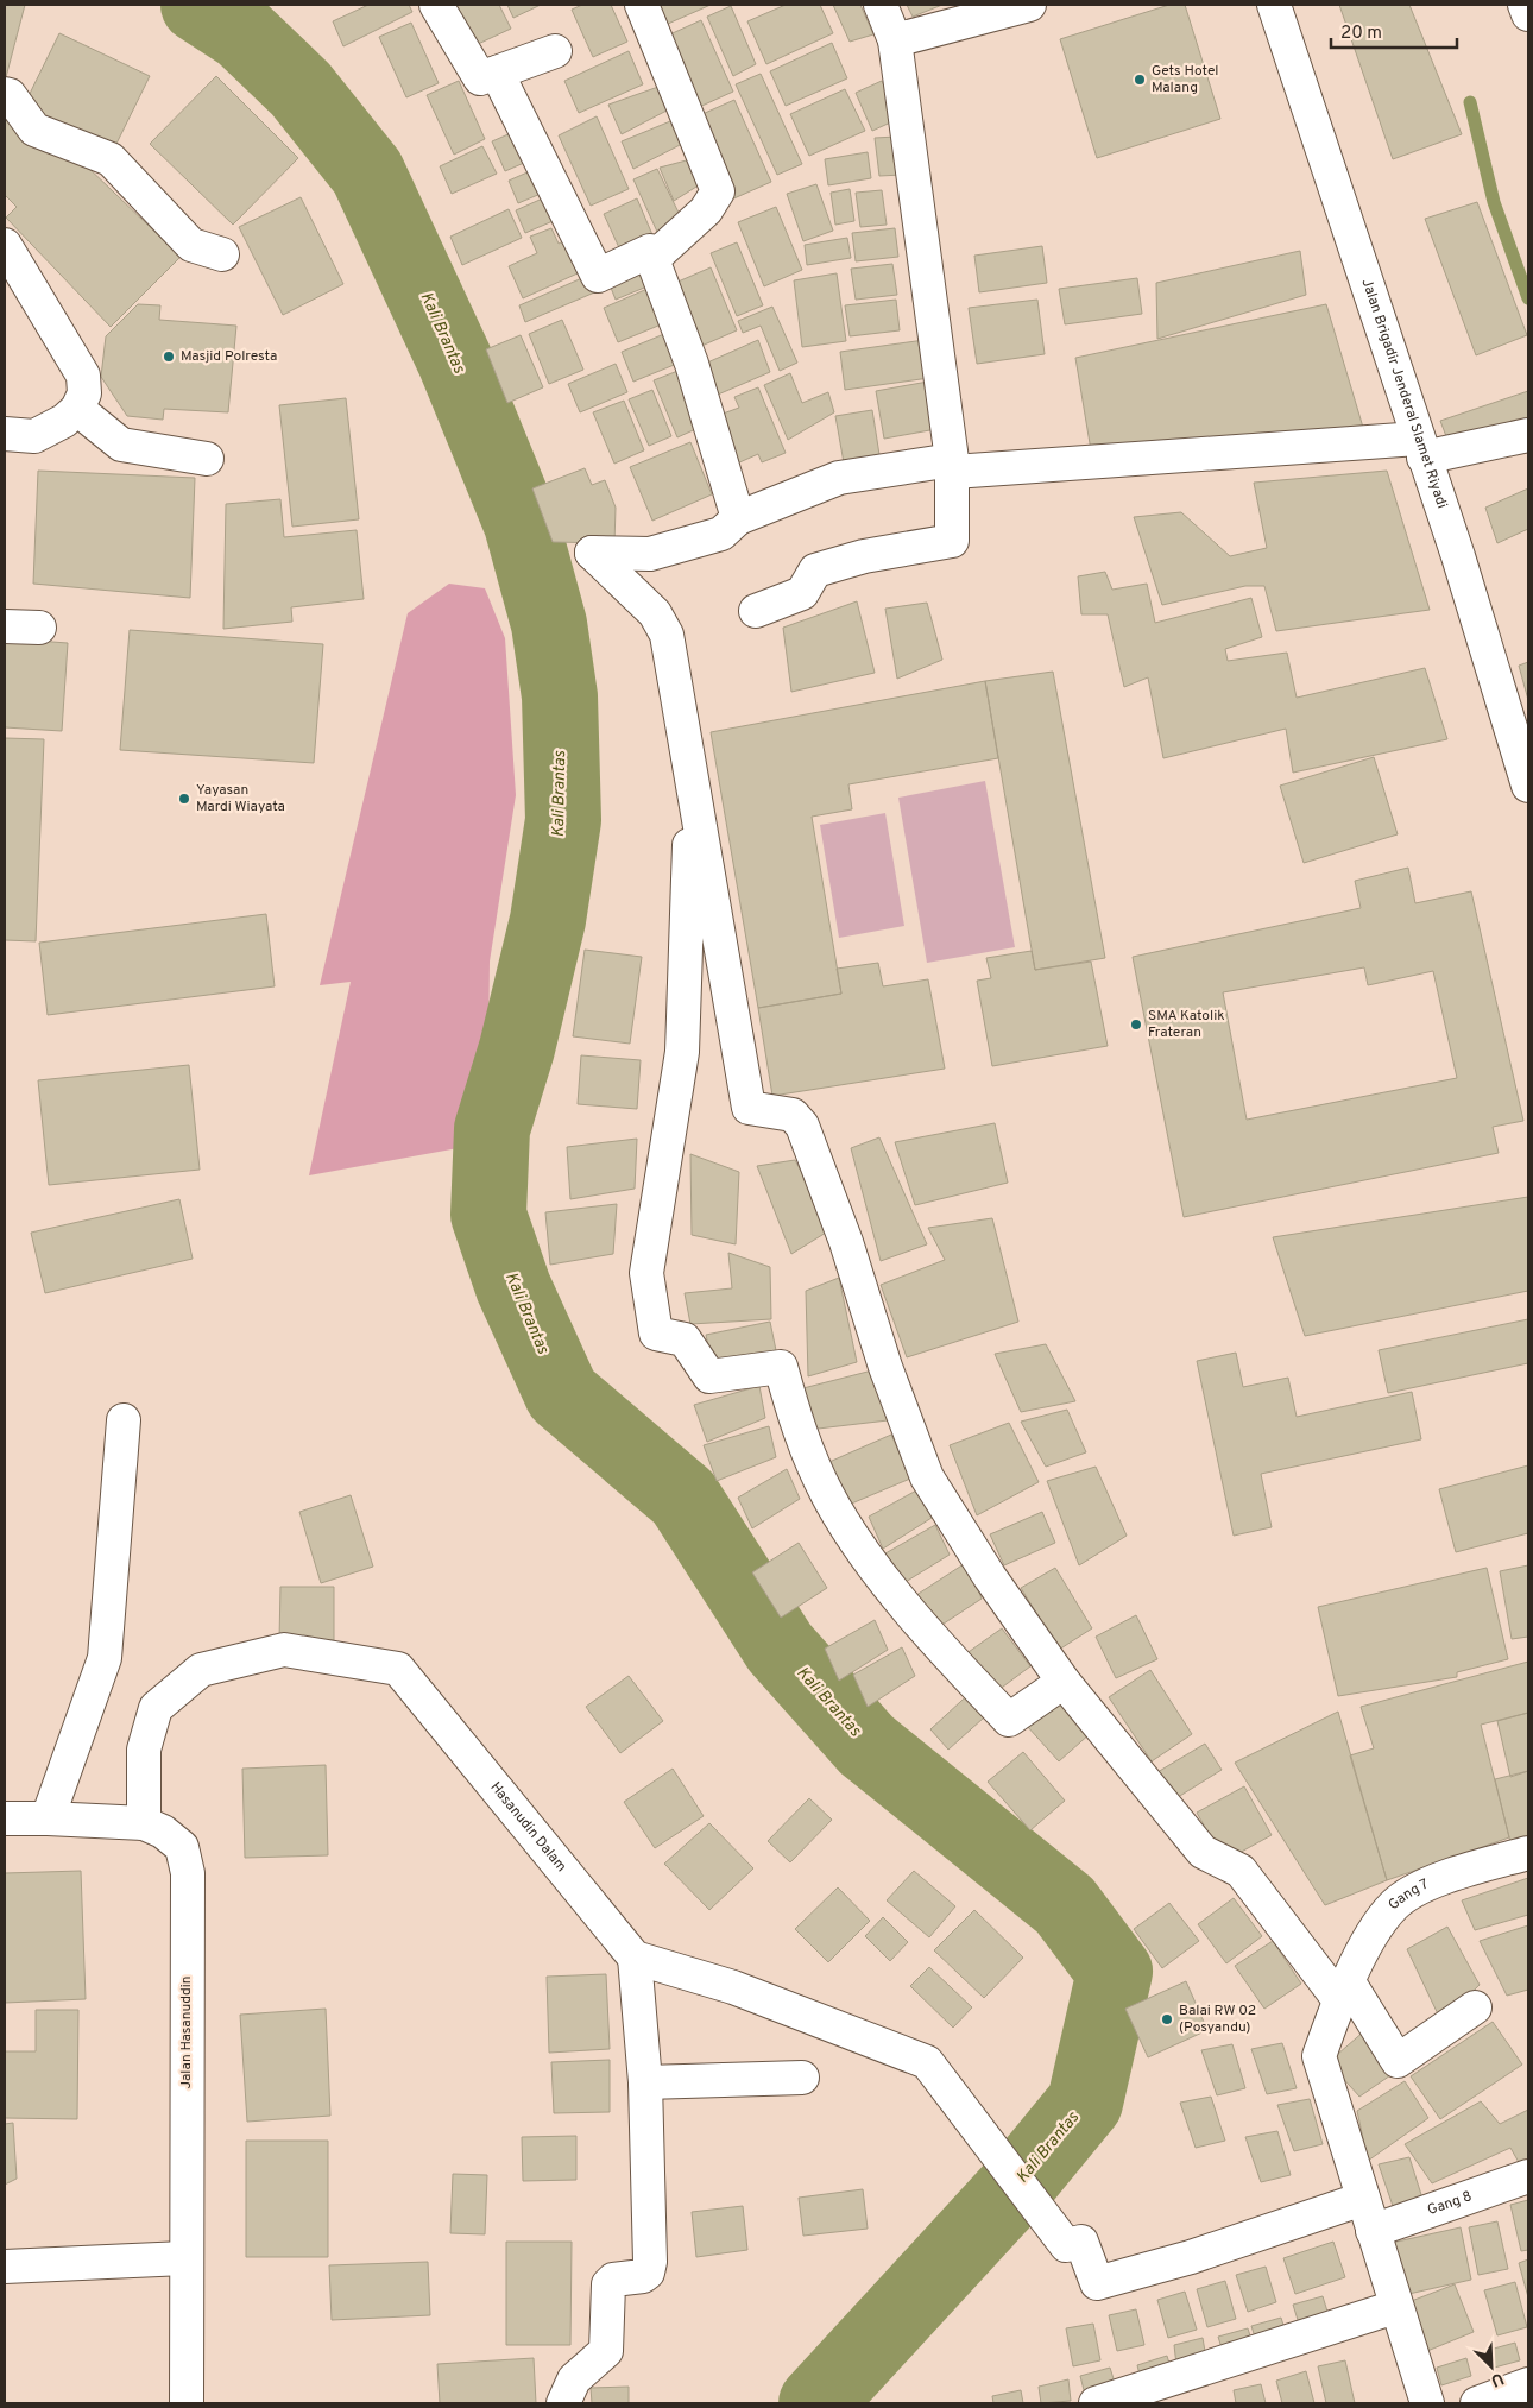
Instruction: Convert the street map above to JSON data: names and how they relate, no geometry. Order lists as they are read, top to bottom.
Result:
{
  "streets": {
    "street": [
      "Jalan Brigadir Jenderal Slamet Riyadi",
      "Hasanudin Dalam",
      "Gang 7",
      "Jalan Hasanuddin",
      "Gang 8"
    ]
  },
  "crossings": [
    ["Hasanudin Dalam", "Jalan Hasanuddin"],
    ["Gang 7", "Gang 8"]
  ],
  "water": ["Kali Brantas"],
  "places": [
    "Gets Hotel Malang",
    "Masjid Polresta",
    "Yayasan Mardi Wiayata",
    "SMA Katolik Frateran",
    "Balai RW 02 (Posyandu)"
  ],
  "scale_bar": "20 m",
  "north": "bottom right"
}
